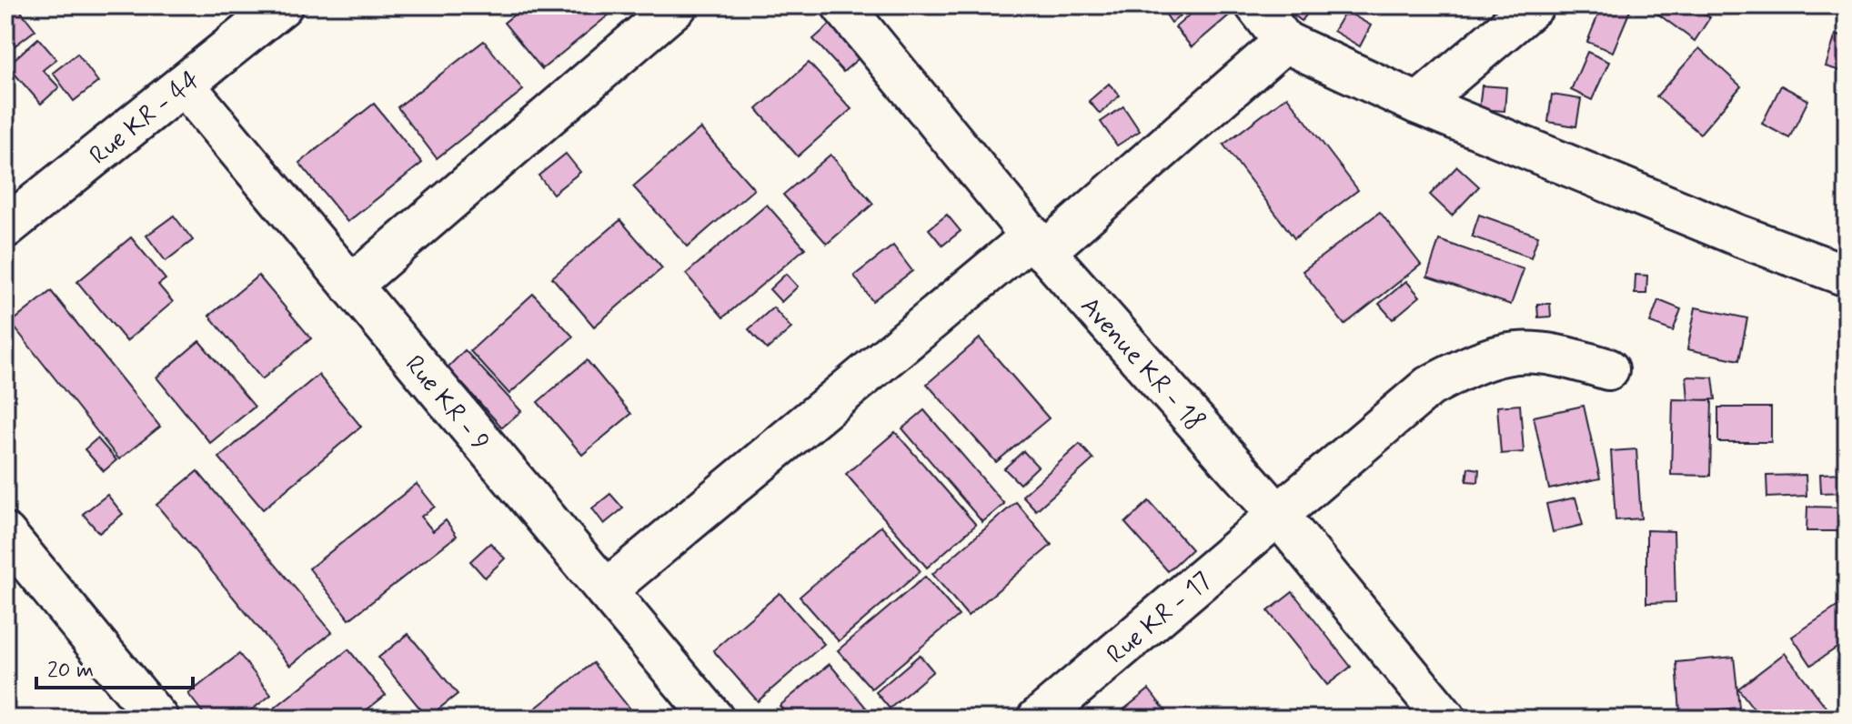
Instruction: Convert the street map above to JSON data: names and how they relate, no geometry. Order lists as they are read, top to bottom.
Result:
{
  "streets": {
    "street": [
      "Rue KR - 44",
      "Avenue KR - 18",
      "Rue KR - 9",
      "Rue KR - 17"
    ]
  },
  "crossings": [
    ["Rue KR - 44", "Rue KR - 9"],
    ["Avenue KR - 18", "Rue KR - 17"]
  ],
  "scale_bar": "20 m"
}
